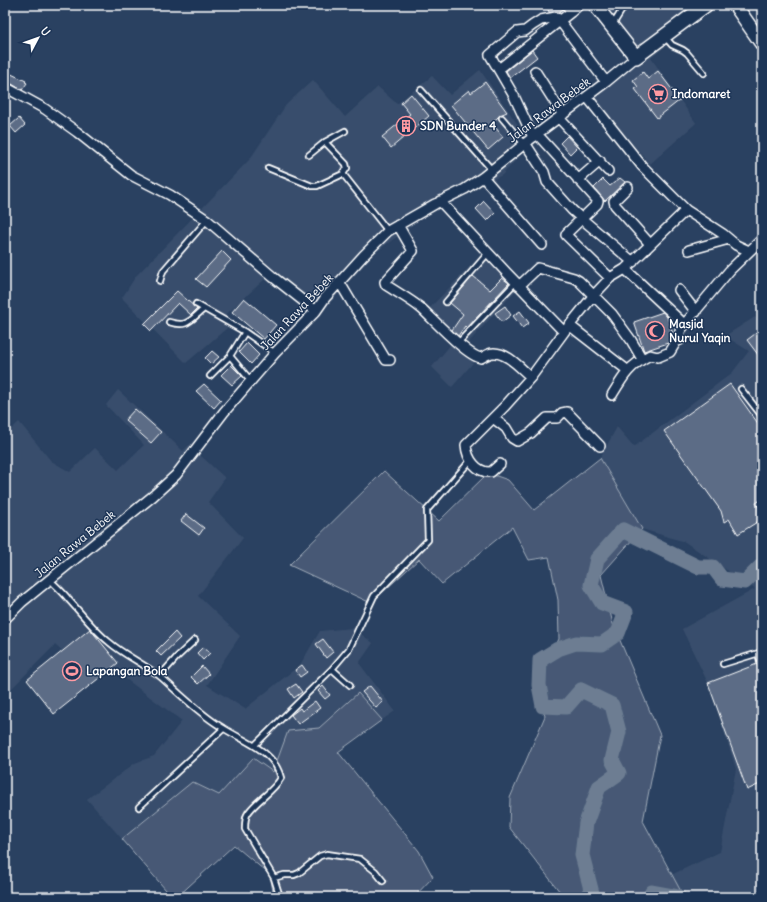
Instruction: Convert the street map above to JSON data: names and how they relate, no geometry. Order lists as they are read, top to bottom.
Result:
{
  "streets": {
    "street": ["Jalan Rawa Bebek"]
  },
  "places": {
    "supermarket": ["Indomaret"],
    "building": ["SDN Bunder 4"],
    "mosque": ["Masjid Nurul Yaqin"],
    "sports": ["Lapangan Bola"]
  },
  "north": "top right"
}
